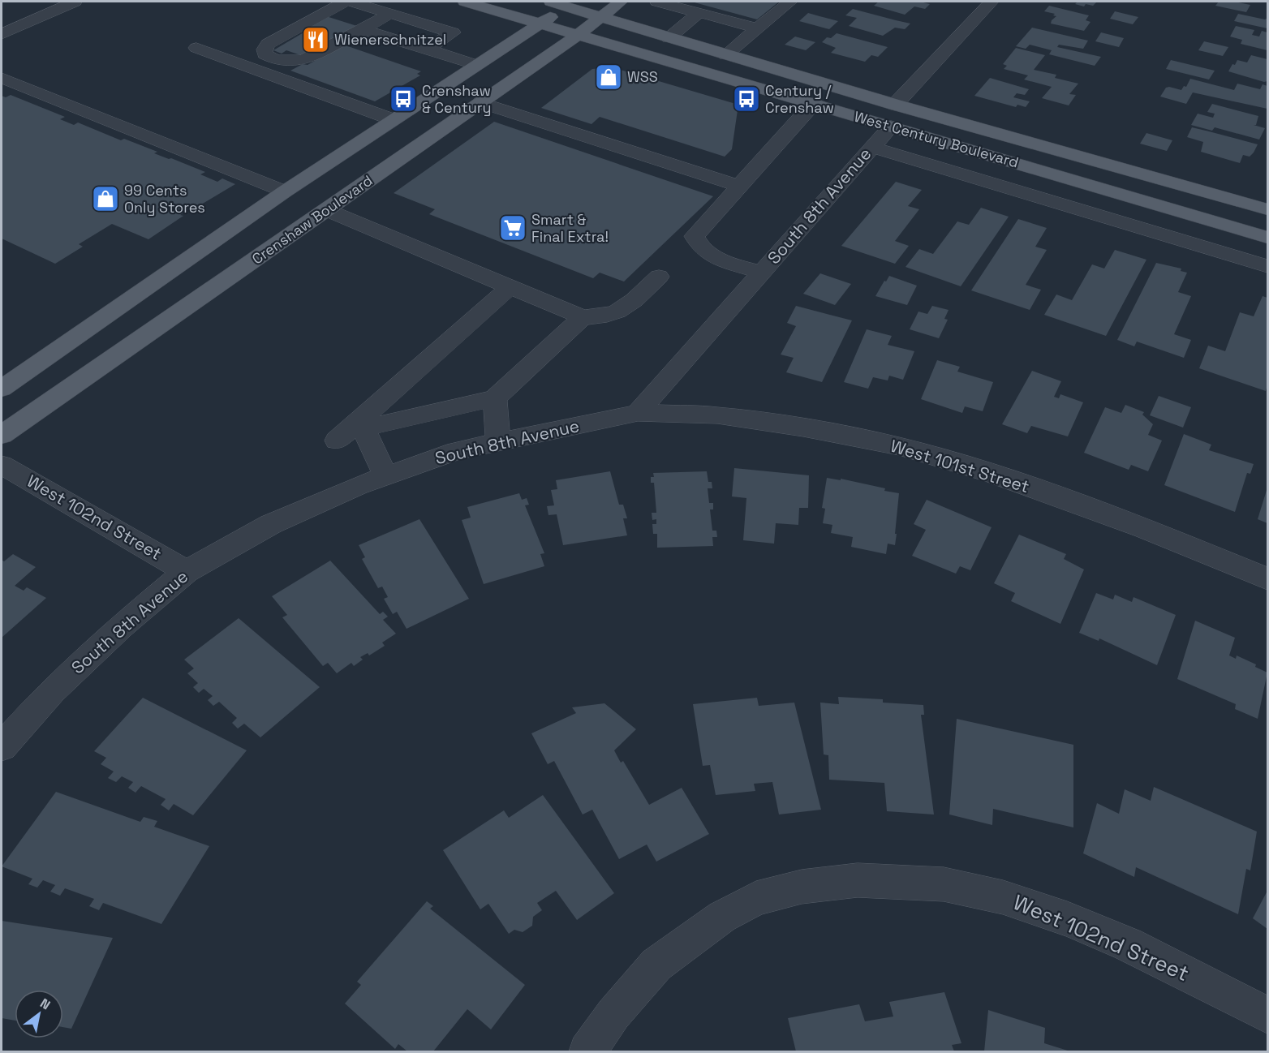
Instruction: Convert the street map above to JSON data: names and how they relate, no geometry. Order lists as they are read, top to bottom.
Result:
{
  "streets": {
    "main road": ["West Century Boulevard", "Crenshaw Boulevard"],
    "street": ["South 8th Avenue", "West 101st Street", "West 102nd Street"]
  },
  "crossings": [
    ["West Century Boulevard", "South 8th Avenue"],
    ["West Century Boulevard", "Crenshaw Boulevard"],
    ["South 8th Avenue", "West 101st Street"],
    ["South 8th Avenue", "West 102nd Street"]
  ],
  "places": {
    "restaurant": ["Wienerschnitzel"],
    "shop": ["WSS", "99 Cents Only Stores"],
    "bus stop": ["Crenshaw & Century", "Century / Crenshaw"],
    "supermarket": ["Smart & Final Extra!"]
  },
  "north": "top right"
}
